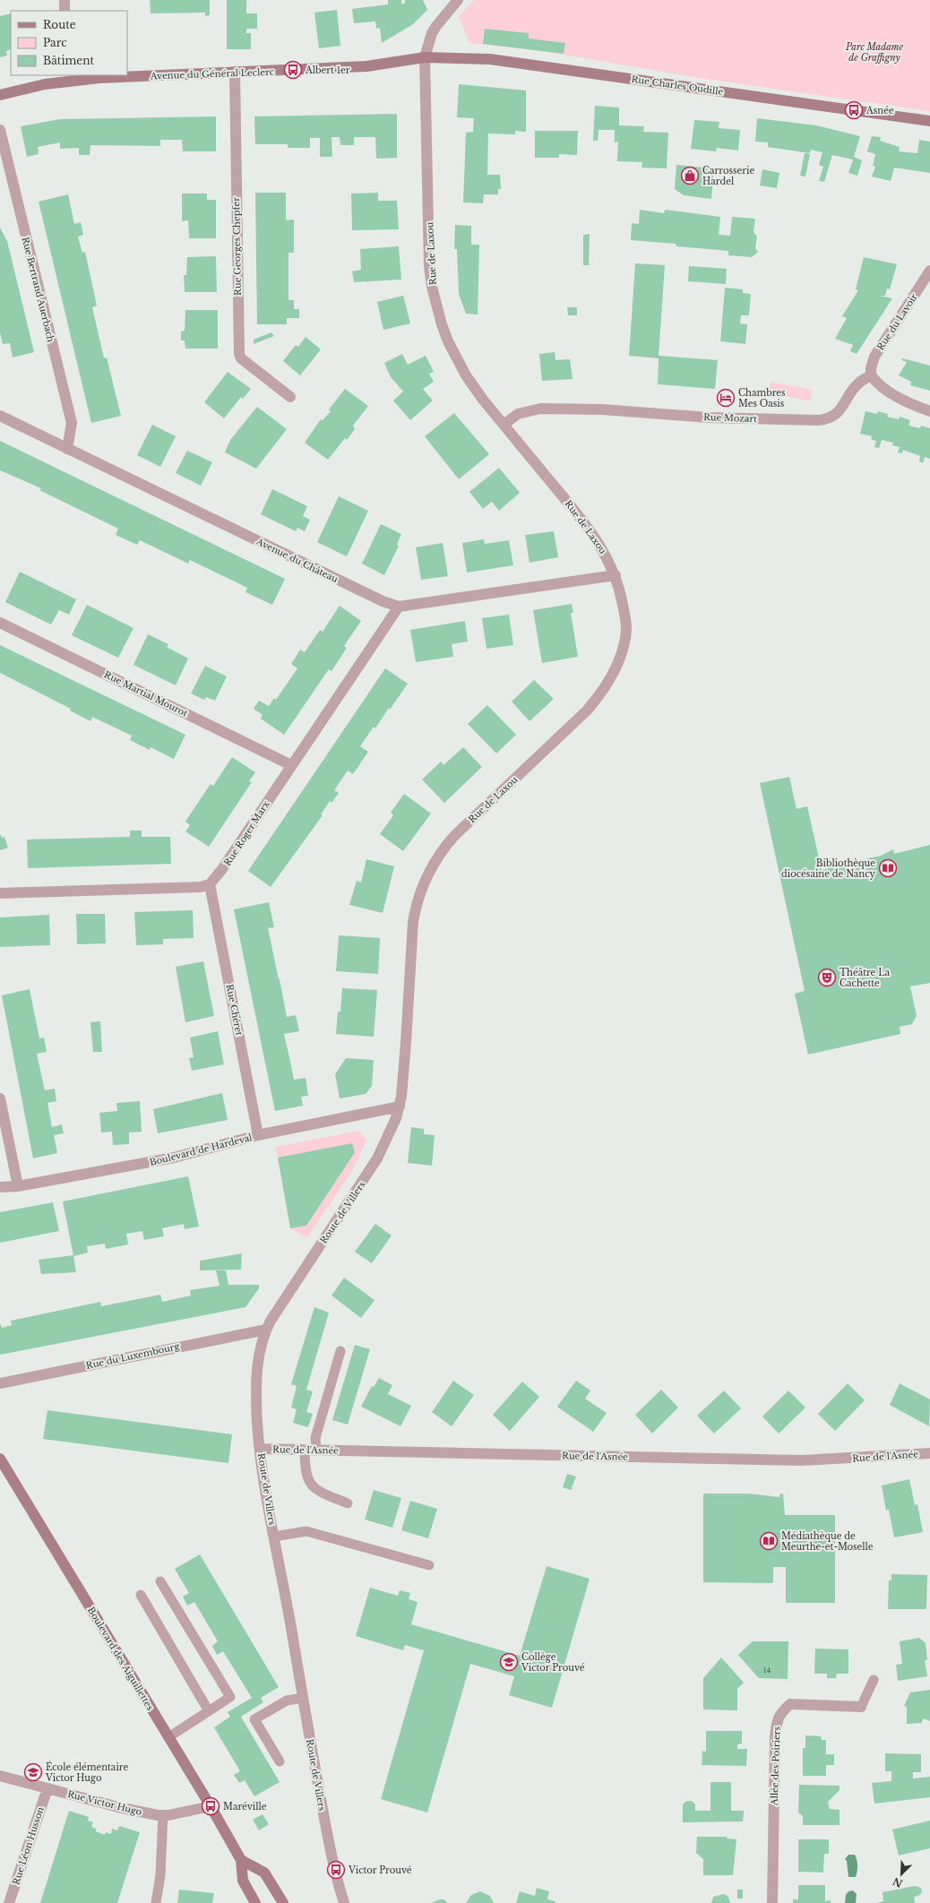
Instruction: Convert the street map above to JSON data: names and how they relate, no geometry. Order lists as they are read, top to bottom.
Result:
{
  "streets": {
    "street": [
      "Avenue du Général Leclerc",
      "Rue Charles Oudille",
      "Rue Georges Chepfer",
      "Rue de Laxou",
      "Rue Bertrand Auerbach",
      "Rue du Lavoir",
      "Rue Mozart",
      "Avenue du Château",
      "Rue Martial Mourot",
      "Rue Roger Marx",
      "Rue Chéret",
      "Boulevard de Hardeval",
      "Route de Villers",
      "Rue du Luxembourg",
      "Rue de l'Asnée",
      "Boulevard des Aiguillettes",
      "Allée des Poiriers",
      "Rue Victor Hugo",
      "Rue Léon Husson"
    ]
  },
  "crossings": [
    ["Avenue du Général Leclerc", "Rue Charles Oudille"],
    ["Avenue du Général Leclerc", "Rue Georges Chepfer"],
    ["Avenue du Général Leclerc", "Rue de Laxou"],
    ["Rue Charles Oudille", "Rue de Laxou"],
    ["Rue de Laxou", "Rue Mozart"],
    ["Rue de Laxou", "Avenue du Château"],
    ["Rue de Laxou", "Boulevard de Hardeval"],
    ["Rue de Laxou", "Route de Villers"],
    ["Rue Bertrand Auerbach", "Avenue du Château"],
    ["Rue du Lavoir", "Rue Mozart"],
    ["Avenue du Château", "Rue Roger Marx"],
    ["Rue Martial Mourot", "Rue Roger Marx"],
    ["Rue Roger Marx", "Rue Chéret"],
    ["Rue Chéret", "Boulevard de Hardeval"],
    ["Boulevard de Hardeval", "Route de Villers"],
    ["Route de Villers", "Rue du Luxembourg"],
    ["Route de Villers", "Rue de l'Asnée"],
    ["Boulevard des Aiguillettes", "Rue Victor Hugo"],
    ["Rue Victor Hugo", "Rue Léon Husson"]
  ],
  "parks": ["Parc Madame de Graffigny"],
  "places": {
    "bus stop": [
      "Albert 1er",
      "Asnée",
      "Maréville",
      "Victor Prouvé"
    ],
    "shop": ["Carrosserie Hardel"],
    "hotel": ["Chambres Mes Oasis"],
    "library": ["Bibliothèque diocésaine de Nancy", "Médiathèque de Meurthe-et-Moselle"],
    "theatre": ["Théâtre La Cachette"],
    "school or university": ["Collège Victor Prouvé", "École élémentaire Victor Hugo"]
  },
  "house_numbers": ["14"],
  "legend": ["Route", "Parc", "Bâtiment"],
  "north": "bottom left"
}
